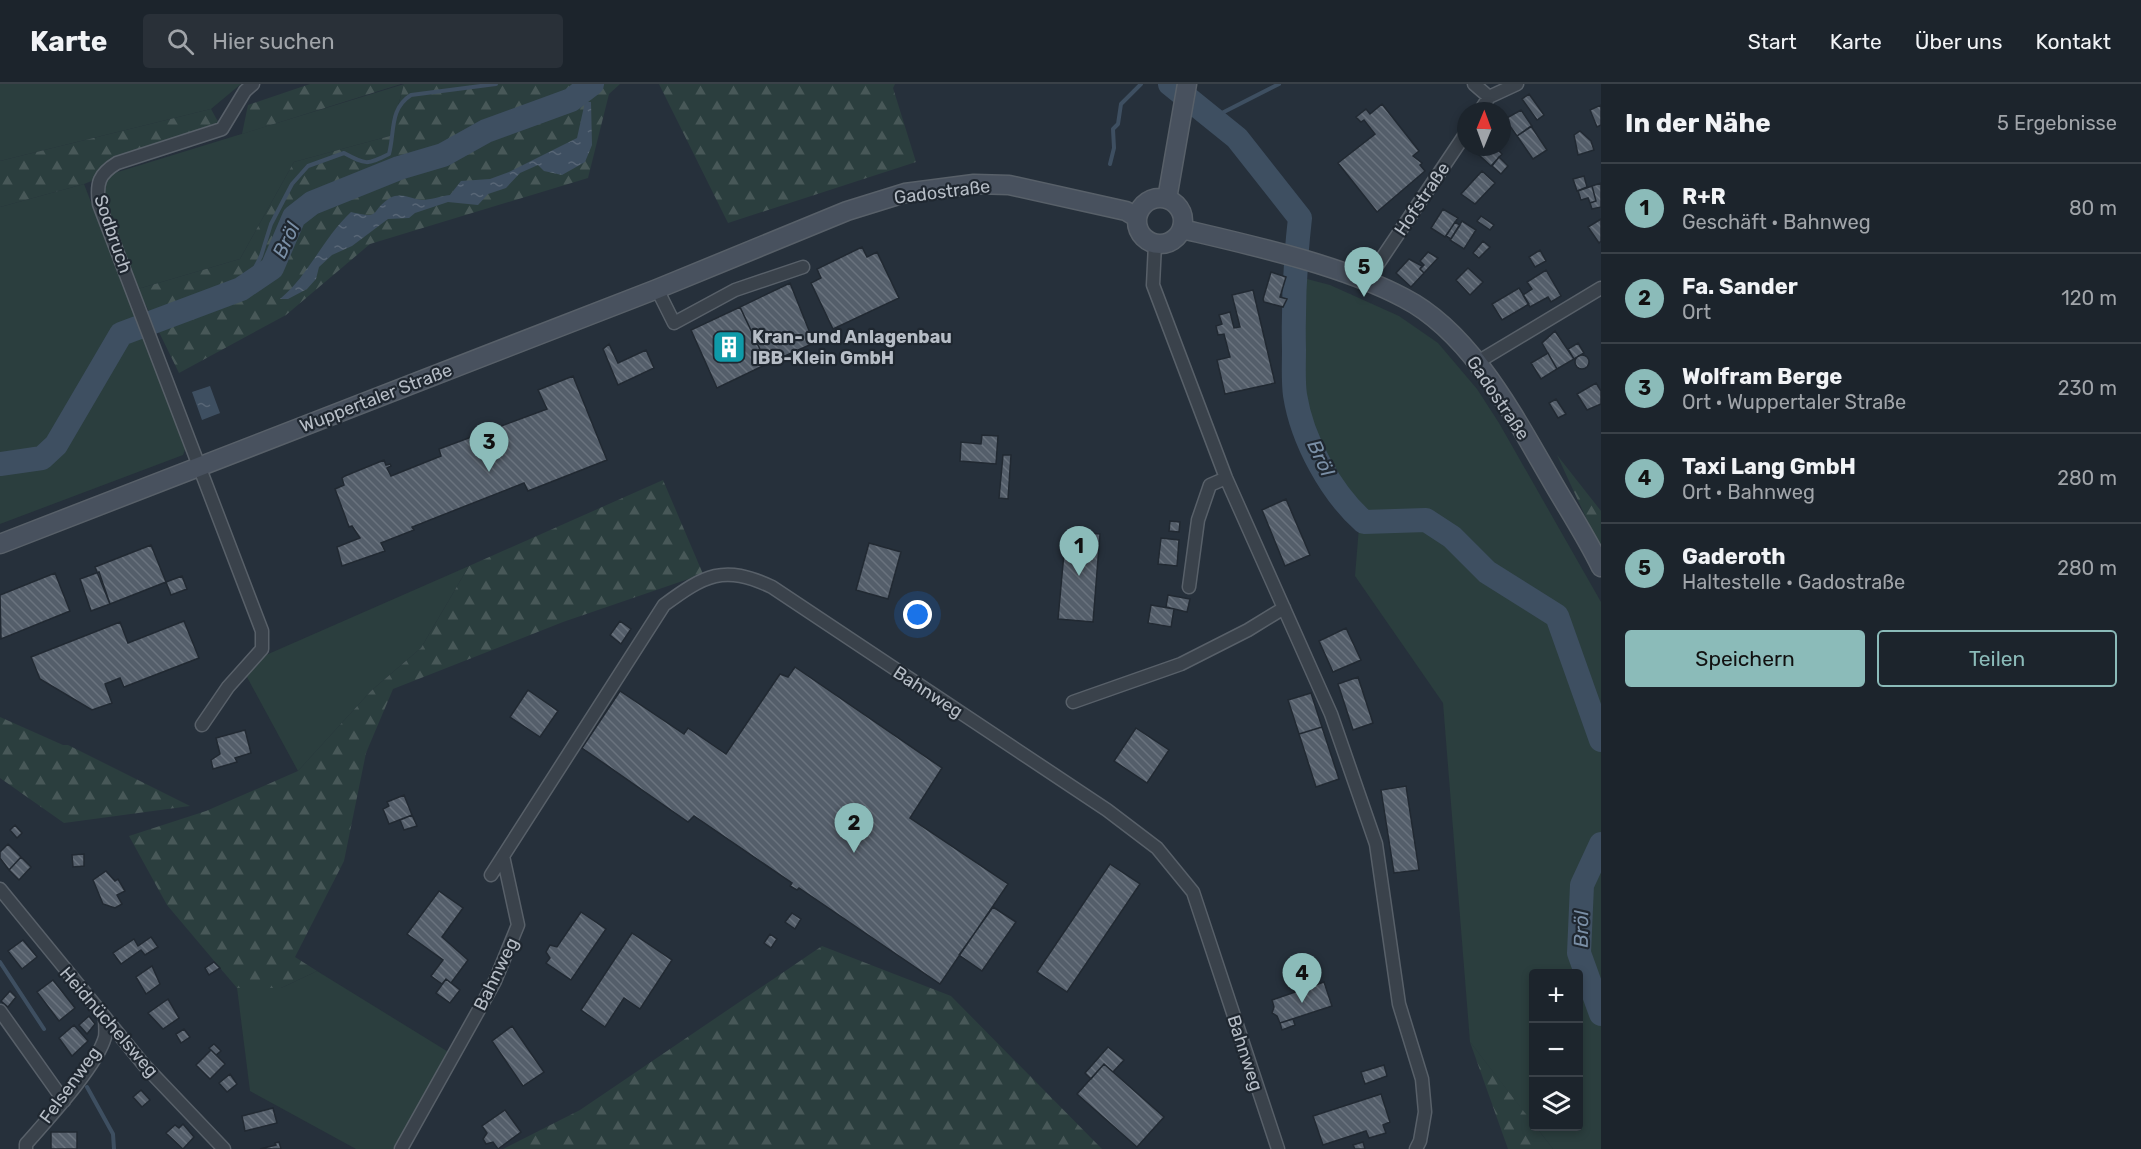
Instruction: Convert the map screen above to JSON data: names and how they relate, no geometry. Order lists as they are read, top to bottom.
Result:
{
  "streets": {
    "main road": ["Gadostraße", "Wuppertaler Straße"],
    "street": [
      "Hofstraße",
      "Sodbruch",
      "Bahnweg",
      "Heidnüchelsweg",
      "Felsenweg"
    ]
  },
  "crossings": [
    ["Gadostraße", "Wuppertaler Straße"],
    ["Sodbruch", "Wuppertaler Straße"],
    ["Heidnüchelsweg", "Felsenweg"]
  ],
  "water": ["Bröl"],
  "places": {
    "building": ["Kran- und Anlagenbau IBB-Klein GmbH"]
  },
  "north": "top",
  "page": {
    "header": "Karte",
    "search": "Hier suchen",
    "nav": [
      "Start",
      "Karte",
      "Über uns",
      "Kontakt"
    ],
    "heading": ["In der Nähe", "5 Ergebnisse"],
    "list": [
      {
        "mark": "1",
        "name": "R+R",
        "note": "Geschäft · Bahnweg",
        "value": "80 m"
      },
      {
        "mark": "2",
        "name": "Fa. Sander",
        "note": "Ort",
        "value": "120 m"
      },
      {
        "mark": "3",
        "name": "Wolfram Berge",
        "note": "Ort · Wuppertaler Straße",
        "value": "230 m"
      },
      {
        "mark": "4",
        "name": "Taxi Lang GmbH",
        "note": "Ort · Bahnweg",
        "value": "280 m"
      },
      {
        "mark": "5",
        "name": "Gaderoth",
        "note": "Haltestelle · Gadostraße",
        "value": "280 m"
      }
    ],
    "pins": [
      "5",
      "3",
      "1",
      "2",
      "4"
    ],
    "buttons": ["Speichern", "Teilen"],
    "map_buttons": ["+", "−"]
  }
}
